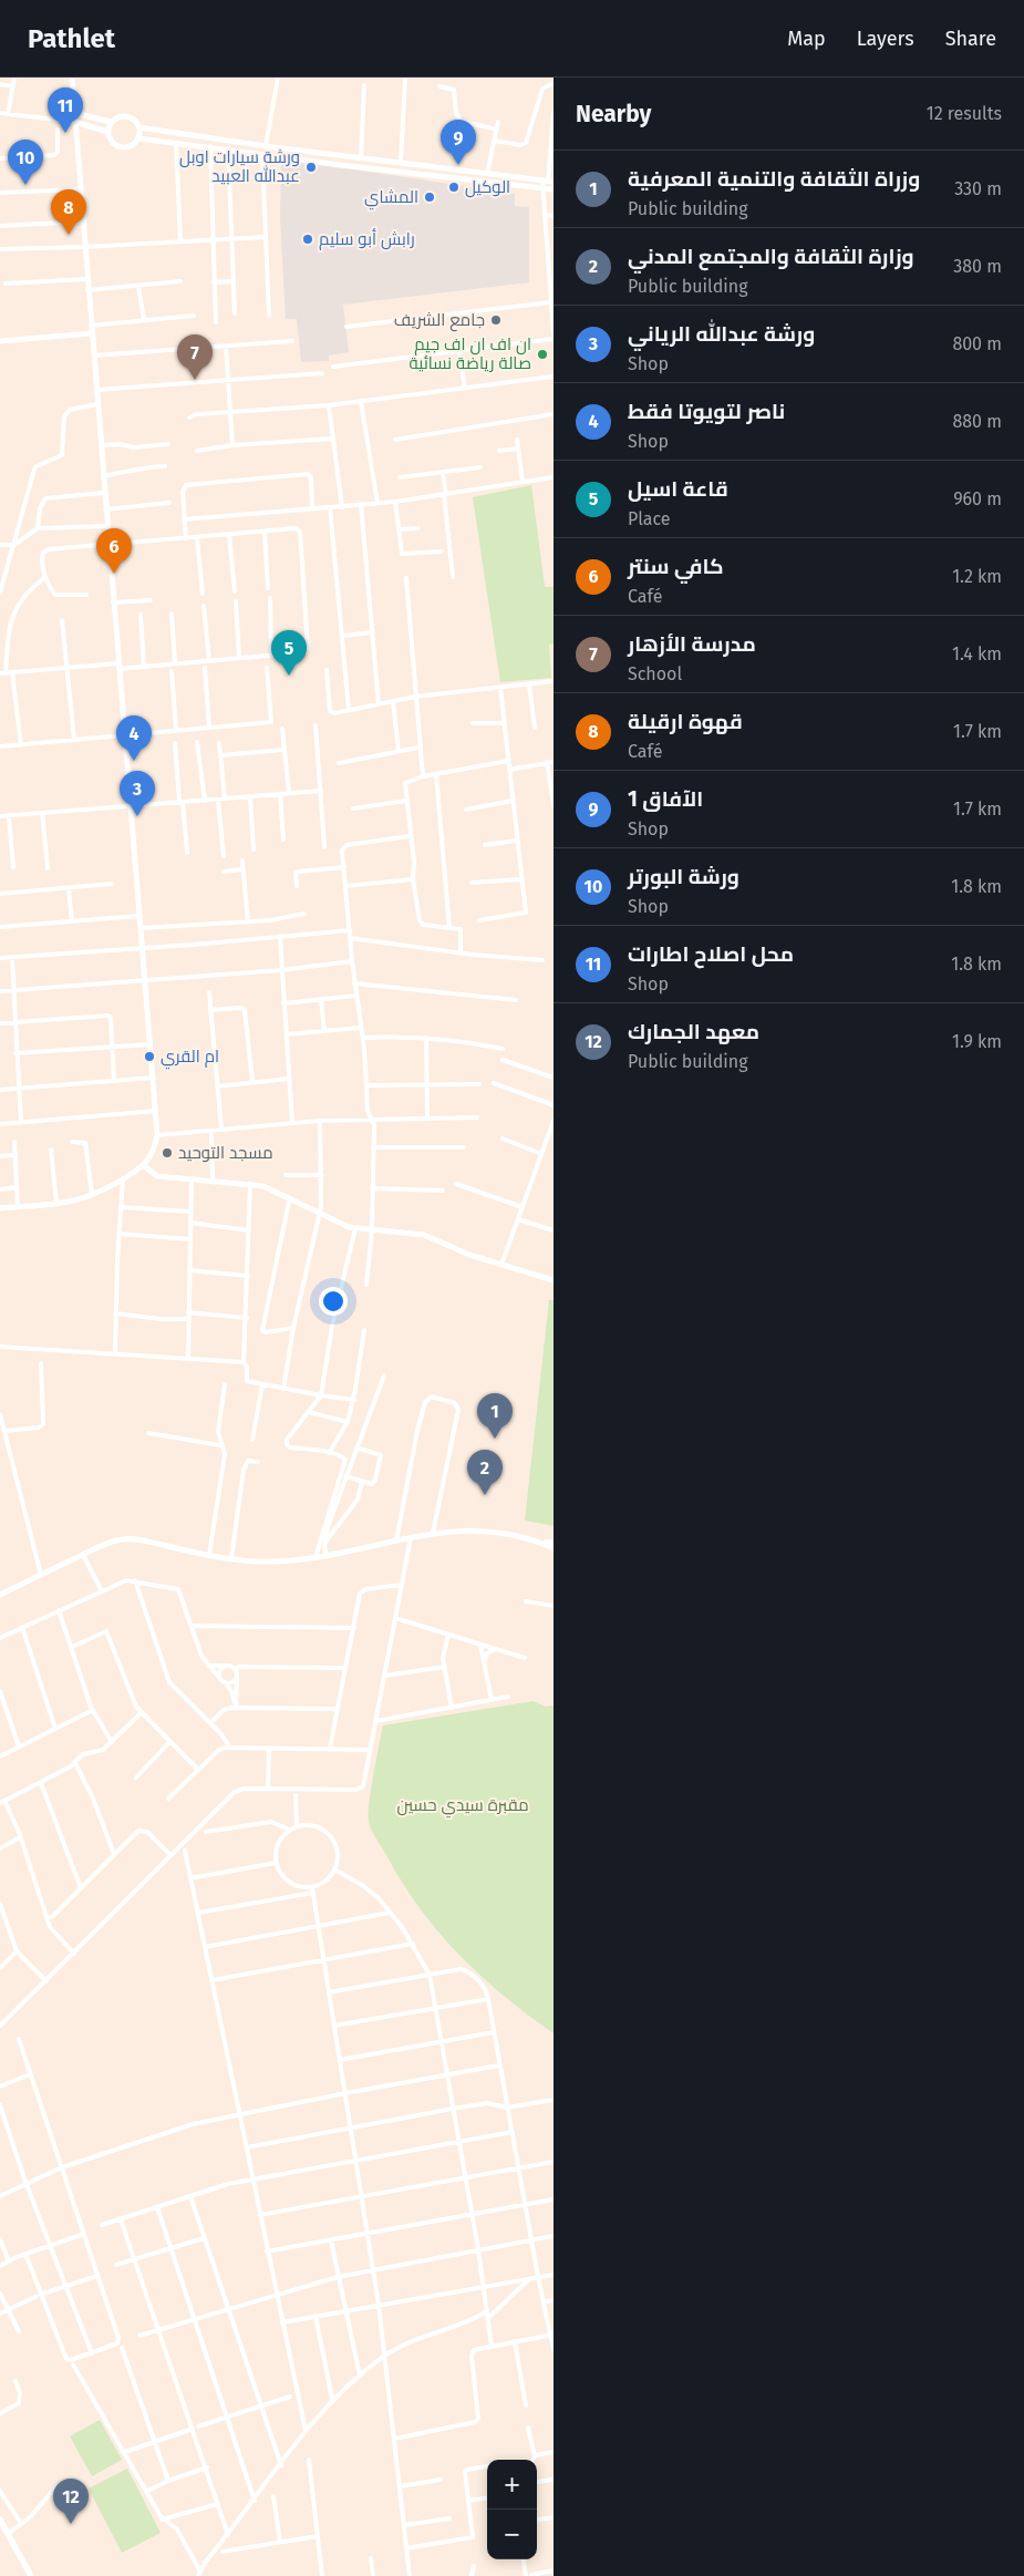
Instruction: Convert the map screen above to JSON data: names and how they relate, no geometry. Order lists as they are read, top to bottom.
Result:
{
  "parks": ["مقبرة سيدي حسين"],
  "places": [
    "ورشة سيارات اوبل عبدالله العبيد",
    "الوكيل",
    "المشاي",
    "رابش أبو سليم",
    "جامع الشريف",
    "ان اف ان اف جيم صالة رياضة نسائية",
    "ام القري",
    "مسجد التوحيد"
  ],
  "page": {
    "header": "Pathlet",
    "nav": ["Map", "Layers", "Share"],
    "heading": ["Nearby", "12 results"],
    "pins": [
      "11",
      "9",
      "10",
      "8",
      "7",
      "6",
      "5",
      "4",
      "3",
      "1",
      "2",
      "12"
    ],
    "list": [
      {
        "mark": "1",
        "name": "وزراة الثقافة والتنمية المعرفية",
        "note": "Public building",
        "value": "330 m"
      },
      {
        "mark": "2",
        "name": "وزارة الثقافة والمجتمع المدني",
        "note": "Public building",
        "value": "380 m"
      },
      {
        "mark": "3",
        "name": "ورشة عبدالله الرياني",
        "note": "Shop",
        "value": "800 m"
      },
      {
        "mark": "4",
        "name": "ناصر لتويوتا فقط",
        "note": "Shop",
        "value": "880 m"
      },
      {
        "mark": "5",
        "name": "قاعة اسيل",
        "note": "Place",
        "value": "960 m"
      },
      {
        "mark": "6",
        "name": "كافي سنتر",
        "note": "Café",
        "value": "1.2 km"
      },
      {
        "mark": "7",
        "name": "مدرسة الأزهار",
        "note": "School",
        "value": "1.4 km"
      },
      {
        "mark": "8",
        "name": "قهوة ارقيلة",
        "note": "Café",
        "value": "1.7 km"
      },
      {
        "mark": "9",
        "name": "الآفاق 1",
        "note": "Shop",
        "value": "1.7 km"
      },
      {
        "mark": "10",
        "name": "ورشة البورتر",
        "note": "Shop",
        "value": "1.8 km"
      },
      {
        "mark": "11",
        "name": "محل اصلاح اطارات",
        "note": "Shop",
        "value": "1.8 km"
      },
      {
        "mark": "12",
        "name": "معهد الجمارك",
        "note": "Public building",
        "value": "1.9 km"
      }
    ],
    "map_buttons": ["+", "−"]
  }
}
